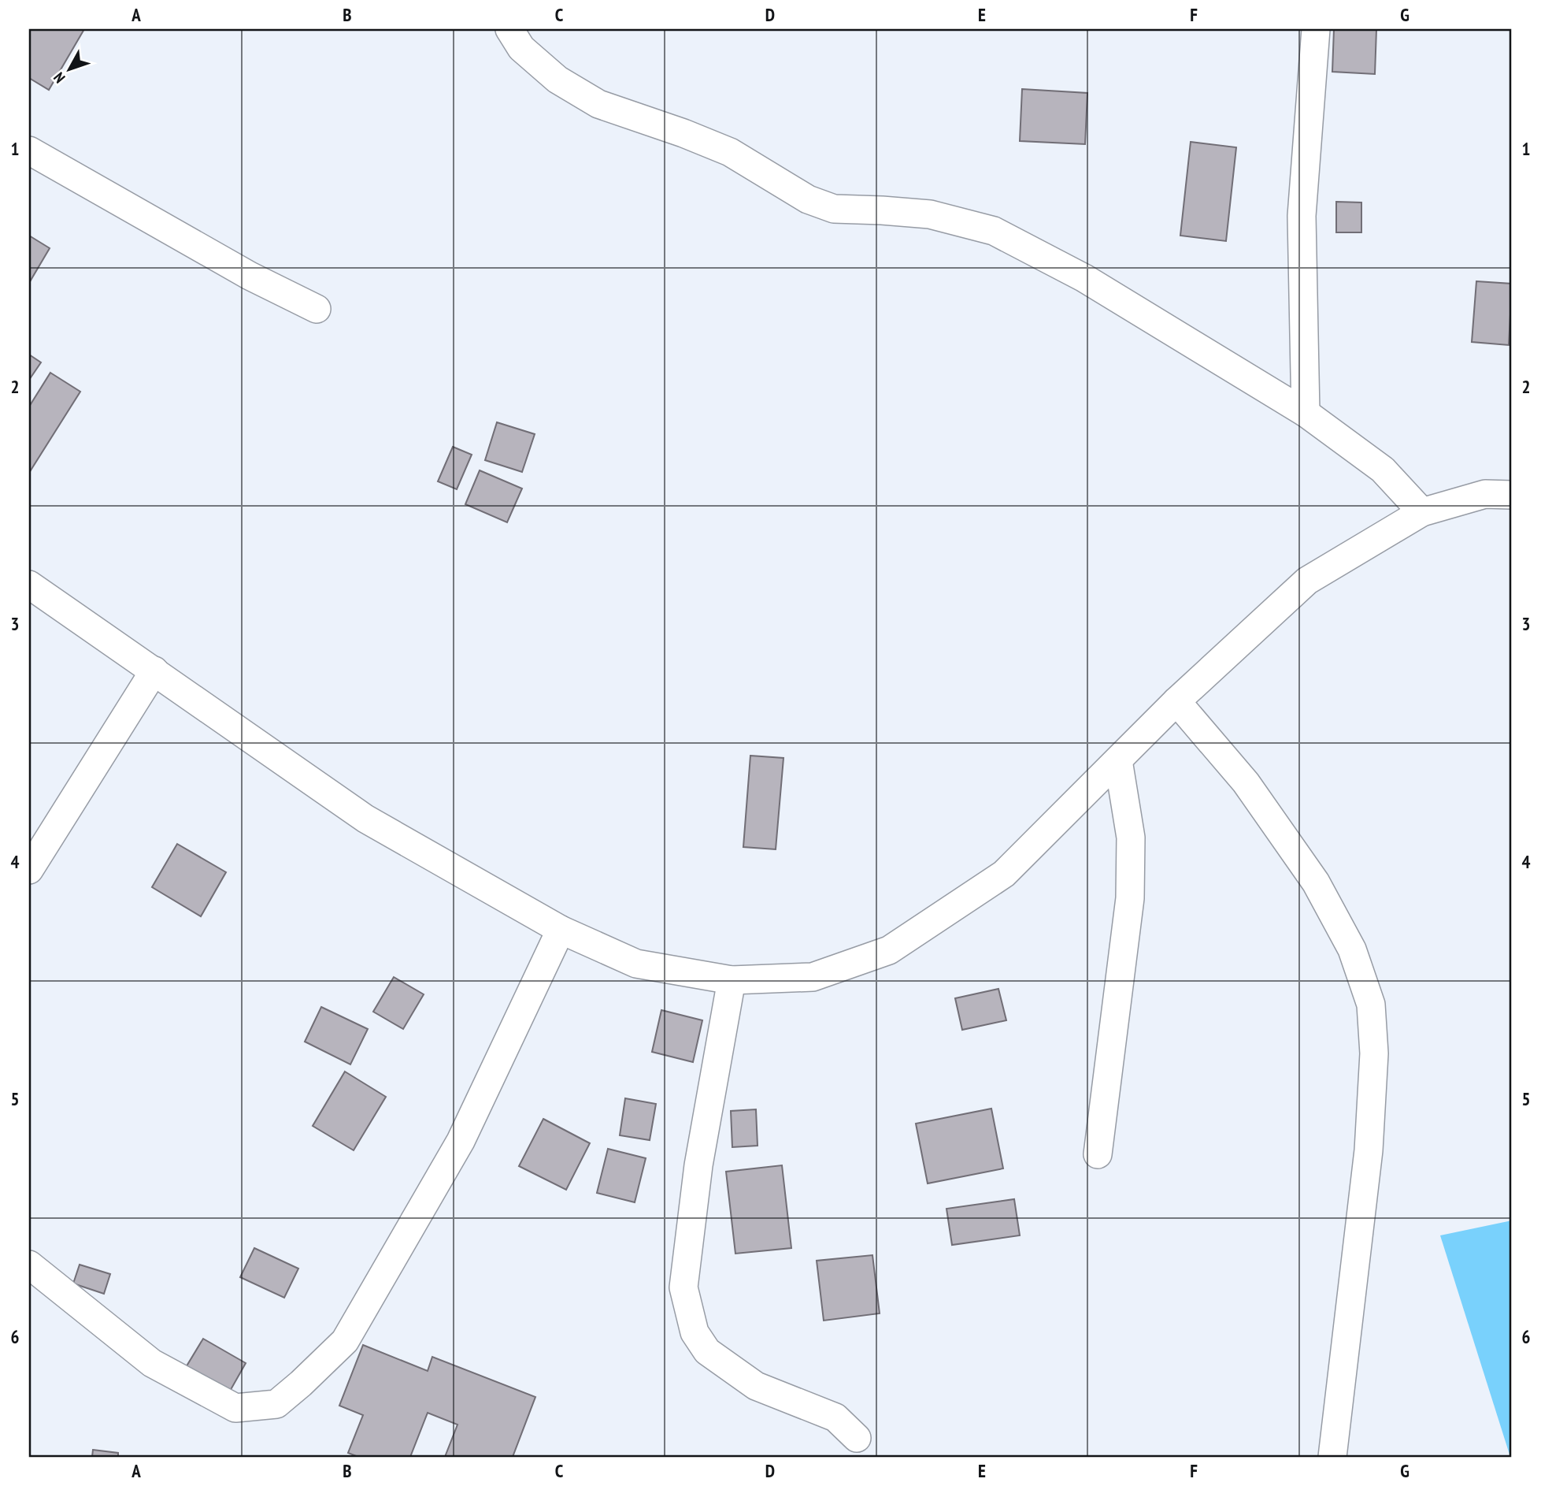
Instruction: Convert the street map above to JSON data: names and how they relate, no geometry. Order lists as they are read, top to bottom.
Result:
{
  "north": "bottom left",
  "grid": {
    "columns": [
      "A",
      "B",
      "C",
      "D",
      "E",
      "F",
      "G"
    ],
    "rows": [
      "1",
      "2",
      "3",
      "4",
      "5",
      "6"
    ]
  }
}
